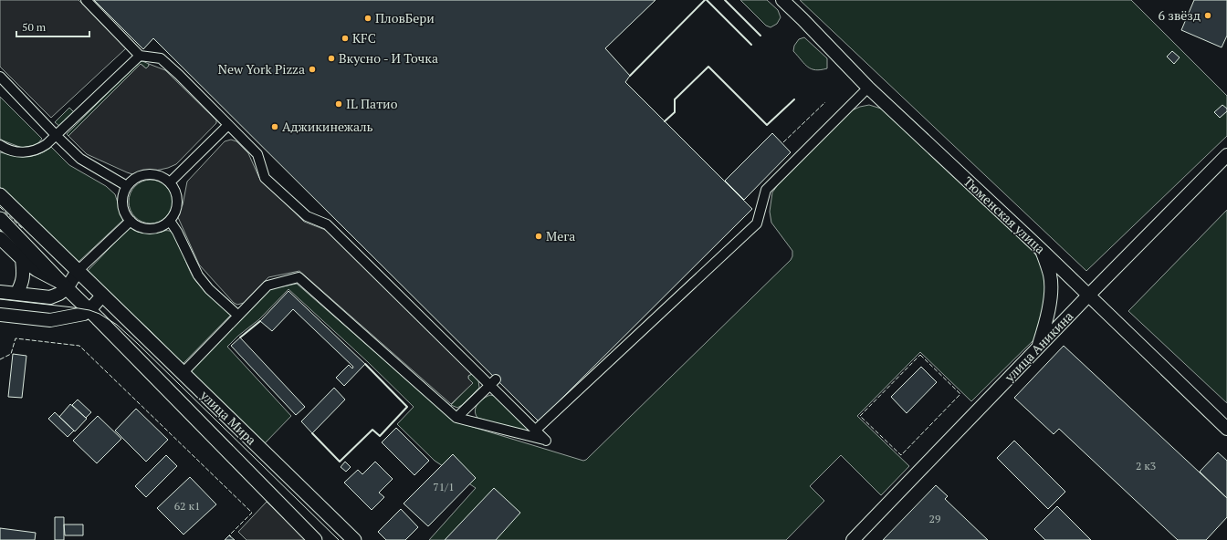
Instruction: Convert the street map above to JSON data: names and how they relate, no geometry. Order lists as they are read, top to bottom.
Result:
{
  "streets": {
    "main road": ["улица Мира"],
    "street": ["Тюменская улица", "улица Аникина"]
  },
  "crossings": [
    ["Тюменская улица", "улица Аникина"]
  ],
  "places": [
    "6 звёзд",
    "ПловБери",
    "KFC",
    "Вкусно - И Точка",
    "New York Pizza",
    "IL Патио",
    "Аджикинежаль",
    "Мега"
  ],
  "house_numbers": [
    "2 к3",
    "71/1",
    "62 к1",
    "29"
  ],
  "scale_bar": "50 m"
}
